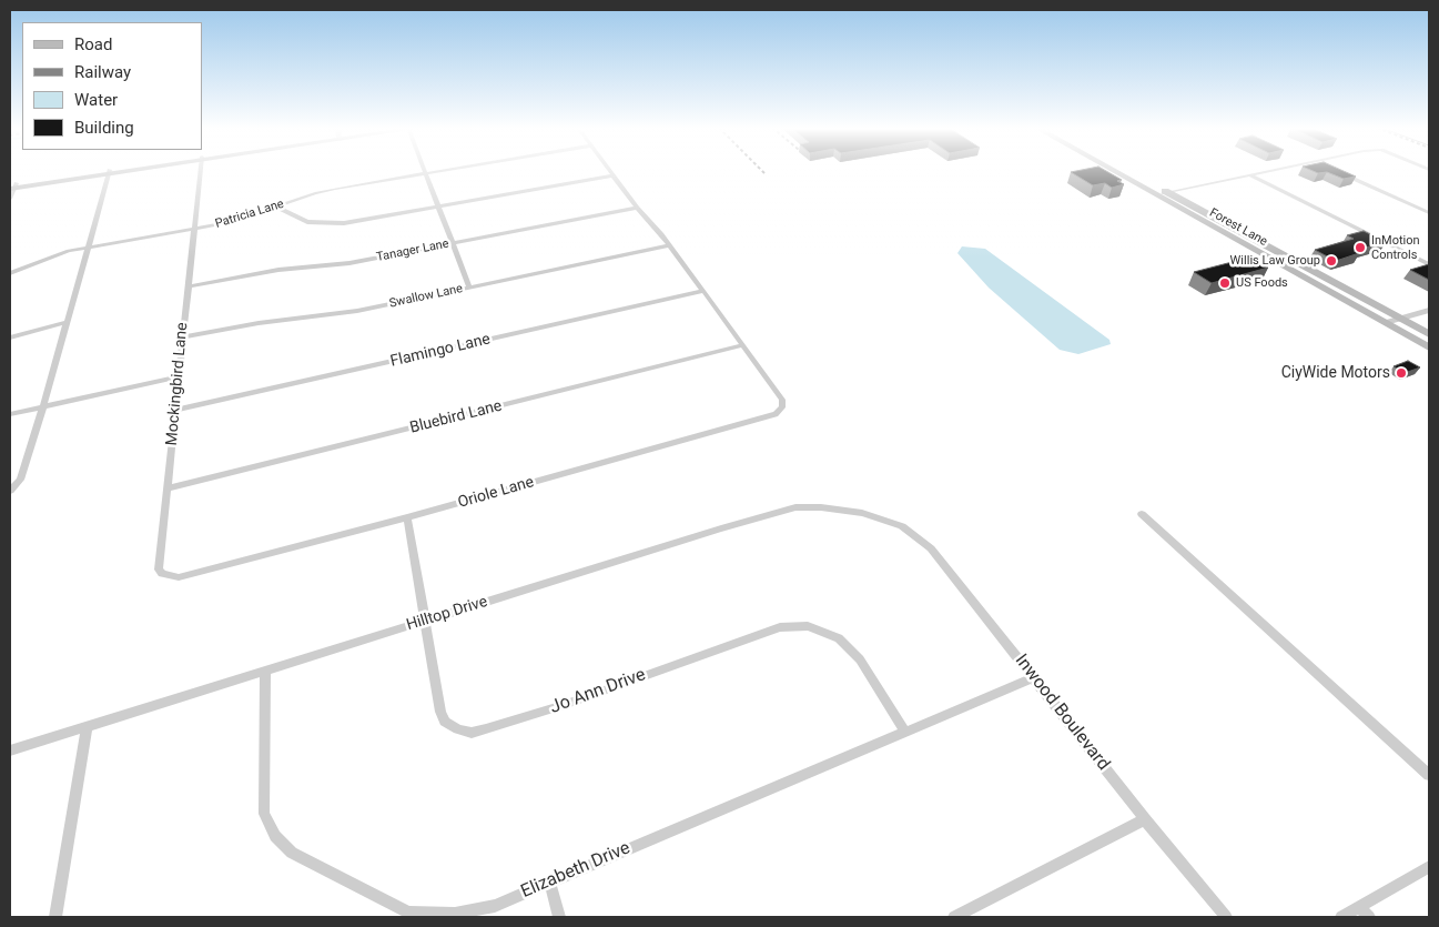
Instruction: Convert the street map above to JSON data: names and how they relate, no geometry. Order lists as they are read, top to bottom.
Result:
{
  "streets": {
    "main road": ["Forest Lane"],
    "street": [
      "Patricia Lane",
      "Tanager Lane",
      "Swallow Lane",
      "Flamingo Lane",
      "Mockingbird Lane",
      "Bluebird Lane",
      "Oriole Lane",
      "Hilltop Drive",
      "Jo Ann Drive",
      "Inwood Boulevard",
      "Elizabeth Drive"
    ]
  },
  "crossings": [
    ["Patricia Lane", "Mockingbird Lane"],
    ["Tanager Lane", "Mockingbird Lane"],
    ["Swallow Lane", "Mockingbird Lane"],
    ["Flamingo Lane", "Mockingbird Lane"],
    ["Mockingbird Lane", "Bluebird Lane"],
    ["Mockingbird Lane", "Oriole Lane"],
    ["Bluebird Lane", "Oriole Lane"],
    ["Oriole Lane", "Jo Ann Drive"],
    ["Hilltop Drive", "Jo Ann Drive"],
    ["Hilltop Drive", "Inwood Boulevard"],
    ["Hilltop Drive", "Elizabeth Drive"],
    ["Jo Ann Drive", "Elizabeth Drive"],
    ["Inwood Boulevard", "Elizabeth Drive"]
  ],
  "places": [
    "InMotion Controls",
    "Willis Law Group",
    "US Foods",
    "CiyWide Motors"
  ],
  "legend": [
    "Road",
    "Railway",
    "Water",
    "Building"
  ]
}
